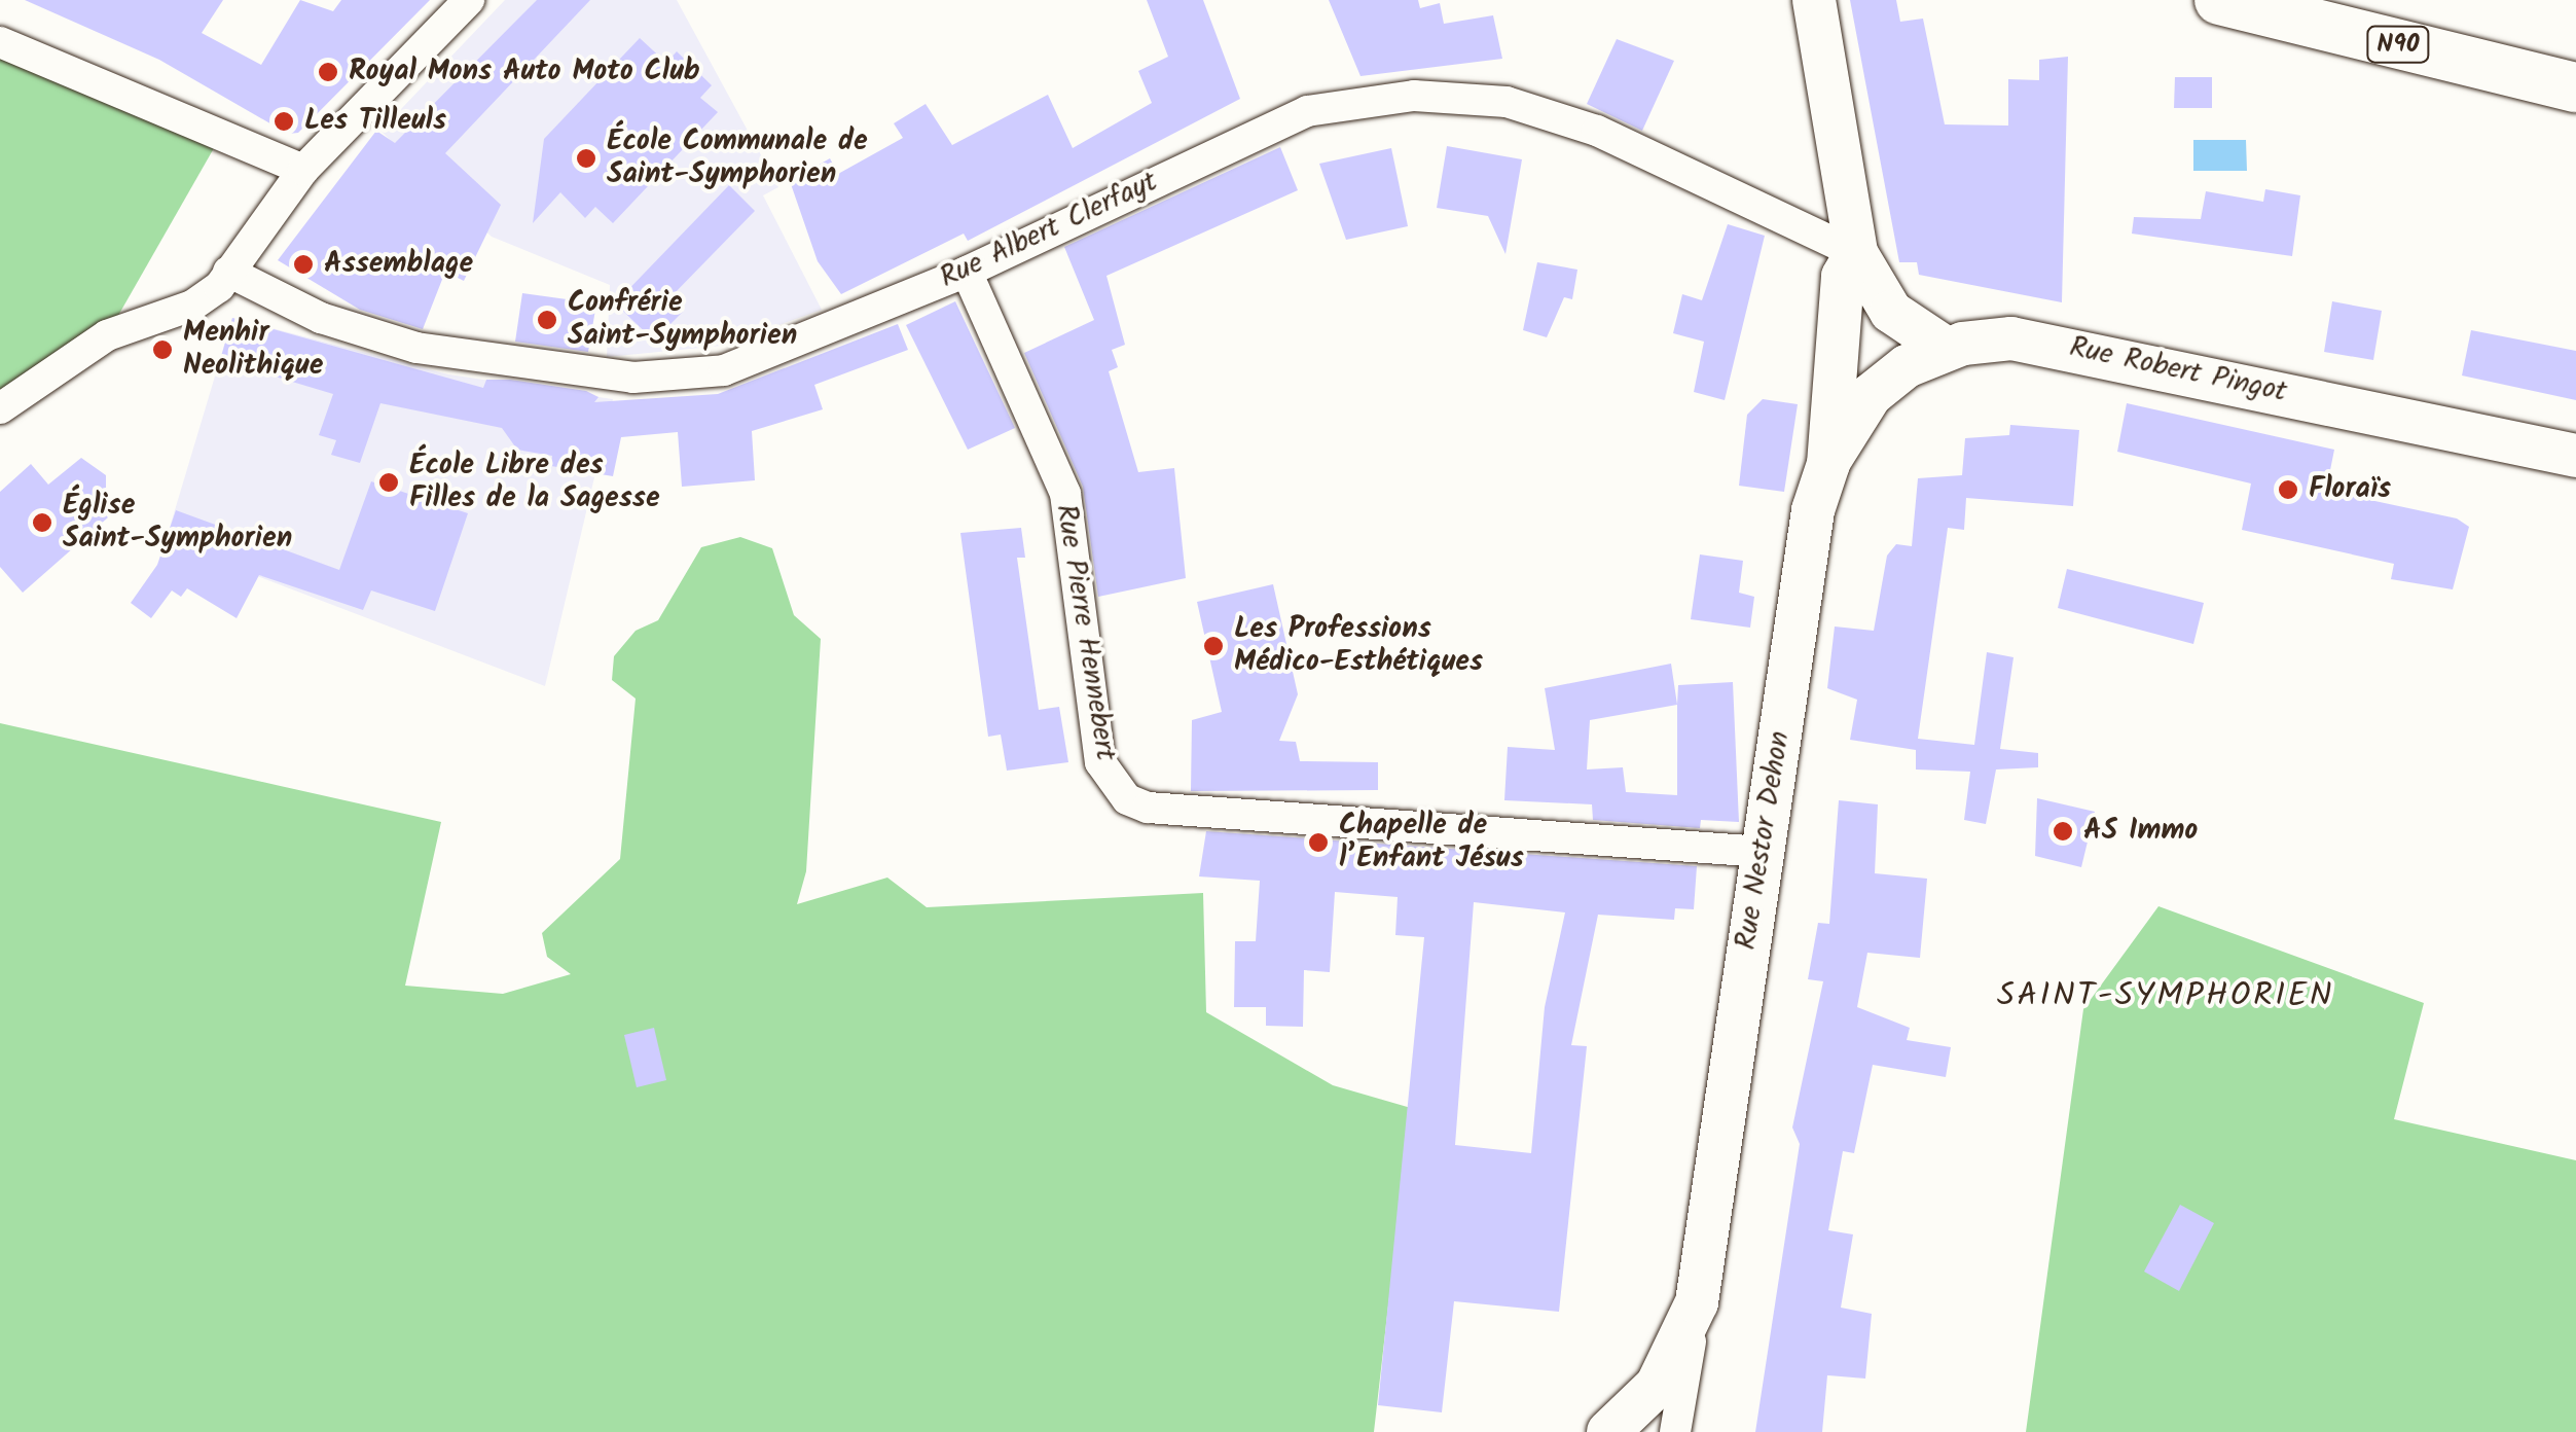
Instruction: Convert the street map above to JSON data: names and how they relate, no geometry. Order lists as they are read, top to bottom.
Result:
{
  "streets": {
    "main road": ["N90", "Rue Robert Pingot", "Rue Nestor Dehon"],
    "street": ["Rue Albert Clerfayt", "Rue Pierre Hennebert"]
  },
  "crossings": [
    ["Rue Albert Clerfayt", "Rue Pierre Hennebert"],
    ["Rue Albert Clerfayt", "Rue Nestor Dehon"],
    ["Rue Robert Pingot", "Rue Nestor Dehon"],
    ["Rue Pierre Hennebert", "Rue Nestor Dehon"]
  ],
  "districts": ["SAINT-SYMPHORIEN"],
  "places": [
    "Royal Mons Auto Moto Club",
    "Les Tilleuls",
    "École Communale de Saint-Symphorien",
    "Assemblage",
    "Confrérie Saint-Symphorien",
    "Menhir Neolithique",
    "École Libre des Filles de la Sagesse",
    "Floraïs",
    "Église Saint-Symphorien",
    "Les Professions Médico-Esthétiques",
    "AS Immo",
    "Chapelle de l’Enfant Jésus"
  ]
}
